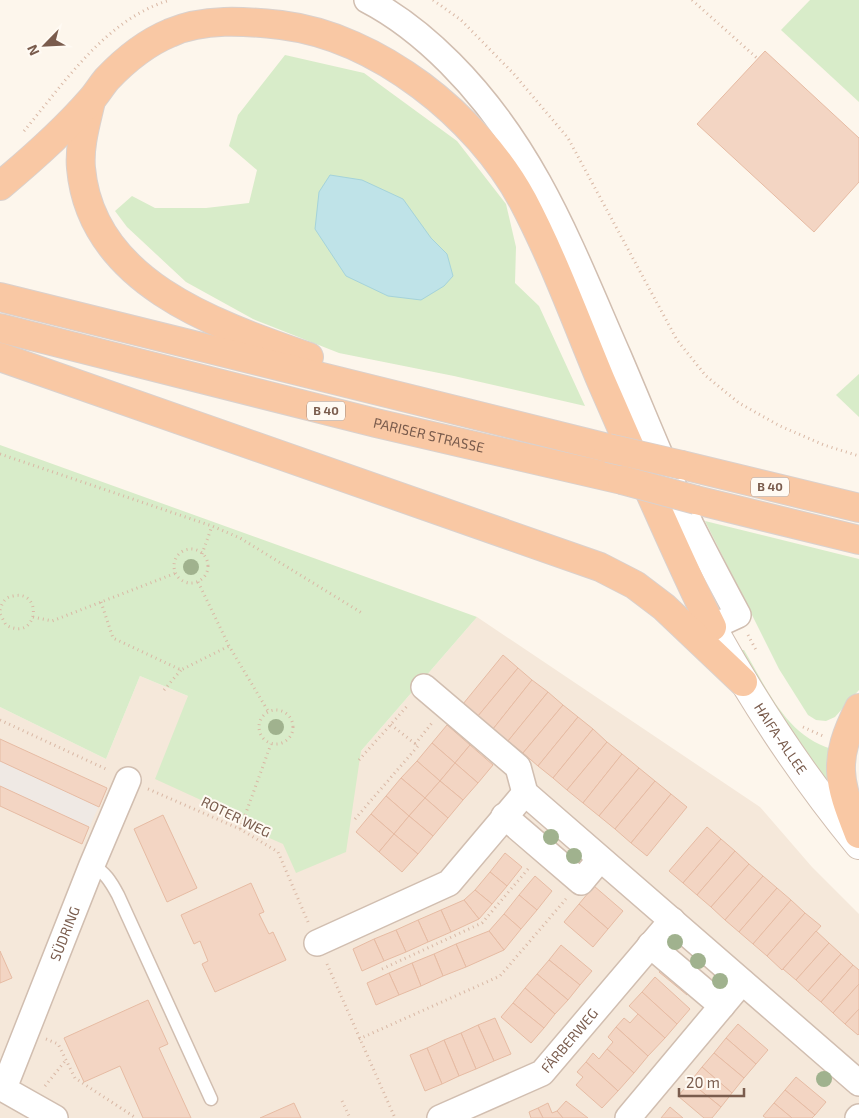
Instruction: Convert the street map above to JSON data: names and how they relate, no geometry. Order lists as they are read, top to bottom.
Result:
{
  "streets": {
    "highway": ["B 40", "PARISER STRASSE"],
    "street": ["HAIFA-ALLEE", "SÜDRING", "FÄRBERWEG"],
    "path": ["ROTER WEG"]
  },
  "crossings": [
    ["ROTER WEG", "SÜDRING"]
  ],
  "scale_bar": "20 m",
  "north": "bottom left"
}
